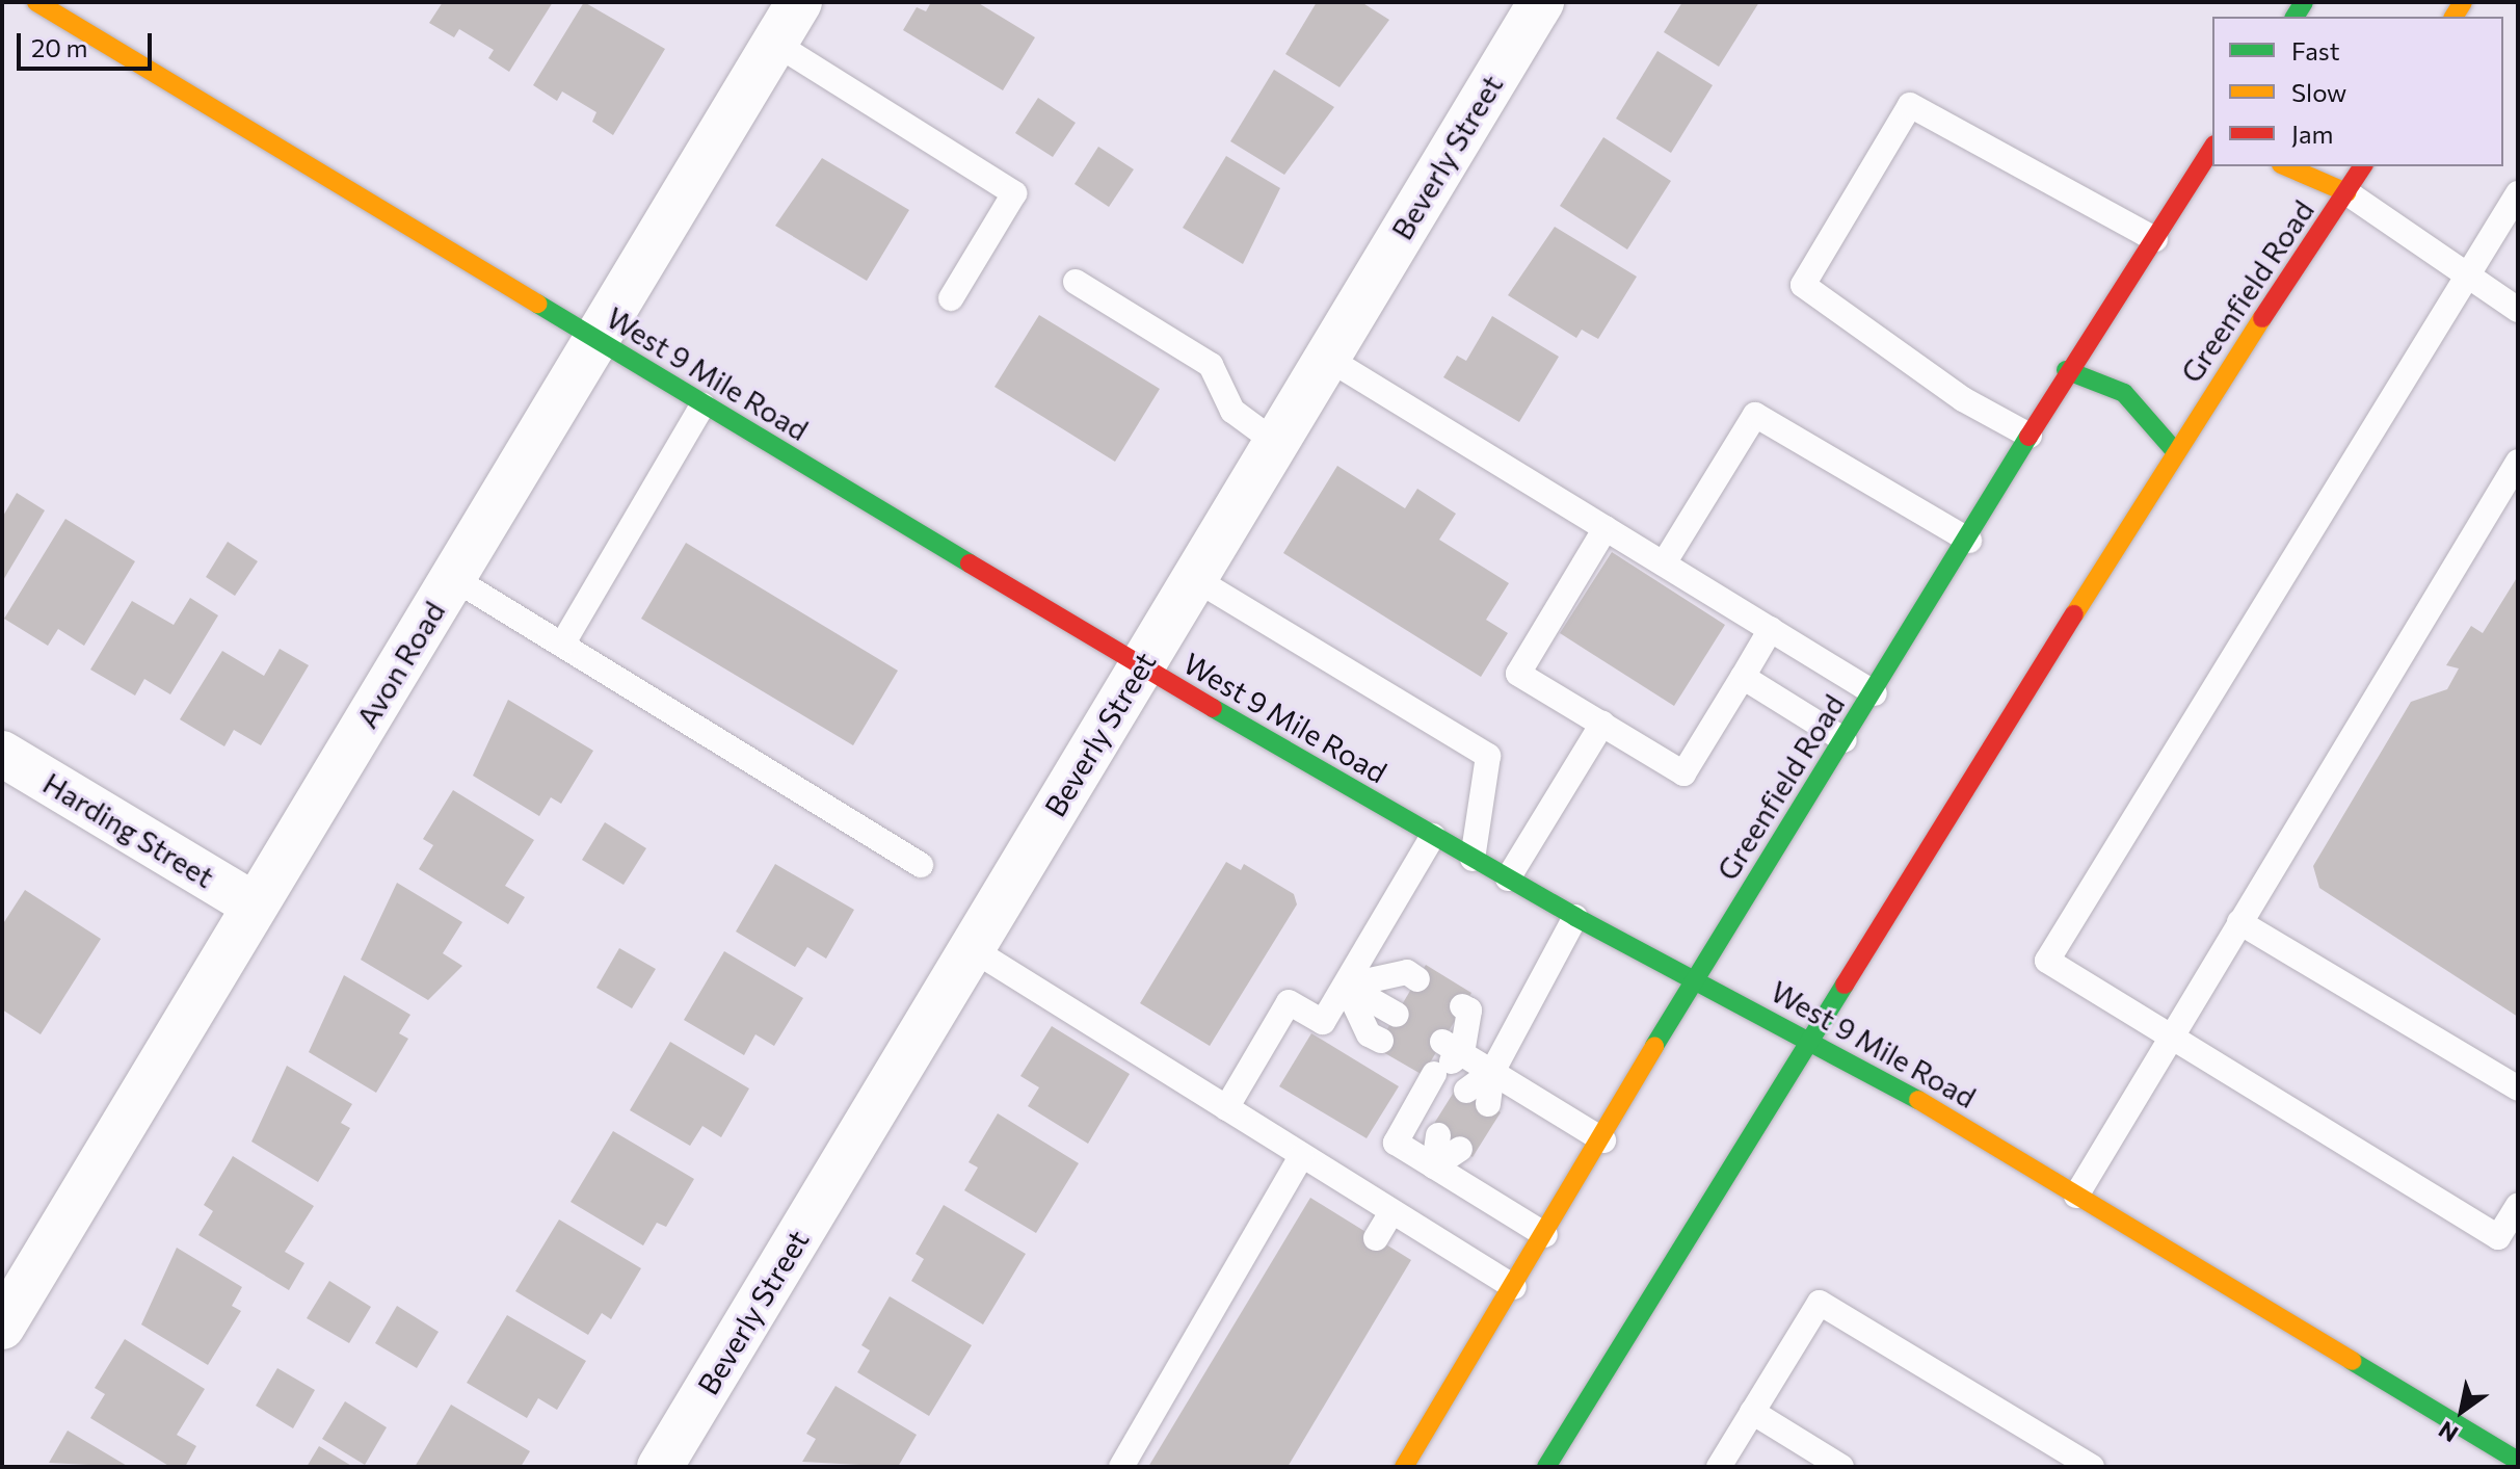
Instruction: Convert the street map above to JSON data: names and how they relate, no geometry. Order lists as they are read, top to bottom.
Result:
{
  "streets": {
    "main road": ["Greenfield Road", "West 9 Mile Road"],
    "street": ["Beverly Street", "Avon Road", "Harding Street"]
  },
  "crossings": [
    ["Beverly Street", "West 9 Mile Road"],
    ["Greenfield Road", "West 9 Mile Road"],
    ["West 9 Mile Road", "Avon Road"],
    ["Avon Road", "Harding Street"]
  ],
  "legend": ["Fast", "Slow", "Jam"],
  "scale_bar": "20 m",
  "north": "bottom left"
}
